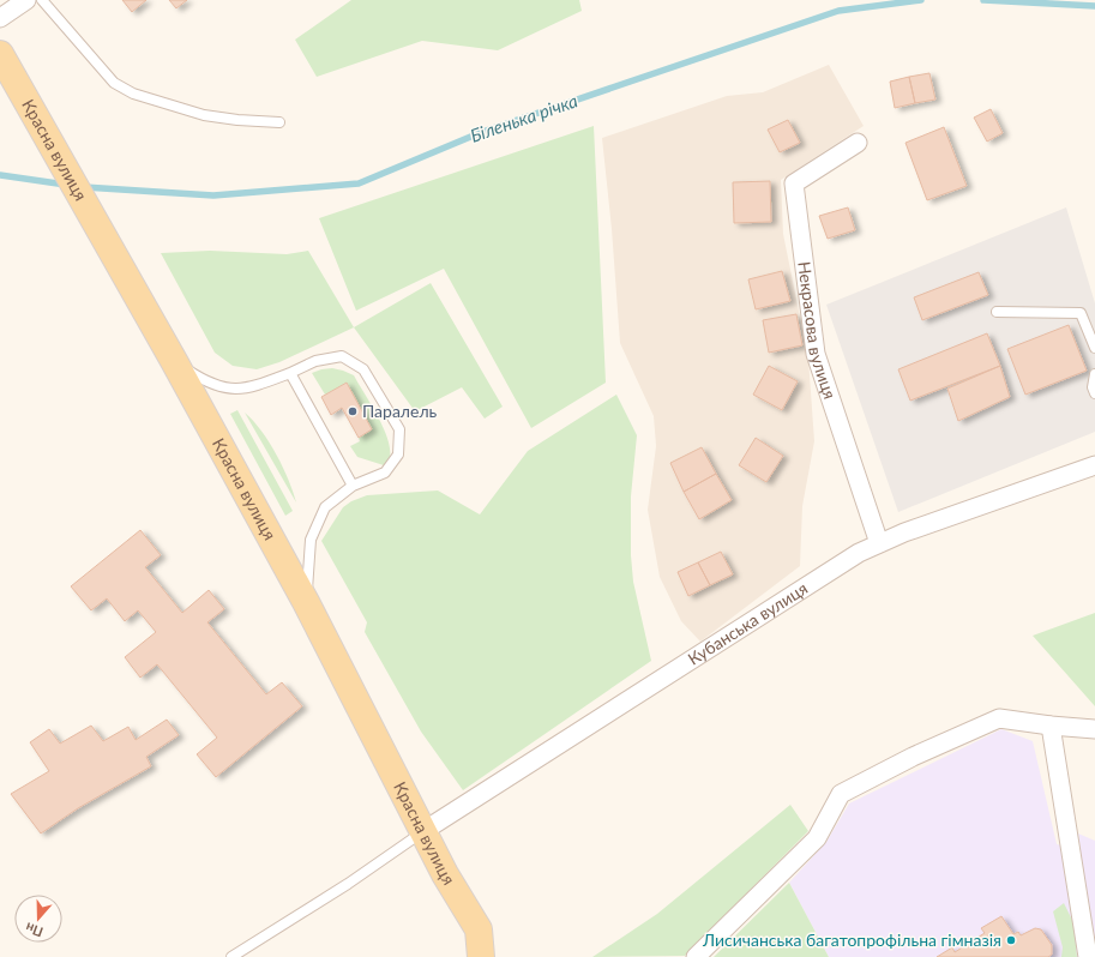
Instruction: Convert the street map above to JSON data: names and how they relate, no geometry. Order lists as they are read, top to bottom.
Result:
{
  "streets": {
    "main road": ["Красна вулиця"],
    "street": ["Некрасова вулиця", "Кубанська вулиця"]
  },
  "crossings": [
    ["Красна вулиця", "Кубанська вулиця"],
    ["Некрасова вулиця", "Кубанська вулиця"]
  ],
  "water": ["Біленька річка"],
  "places": ["Паралель", "Лисичанська багатопрофільна гімназія"],
  "north": "bottom"
}
